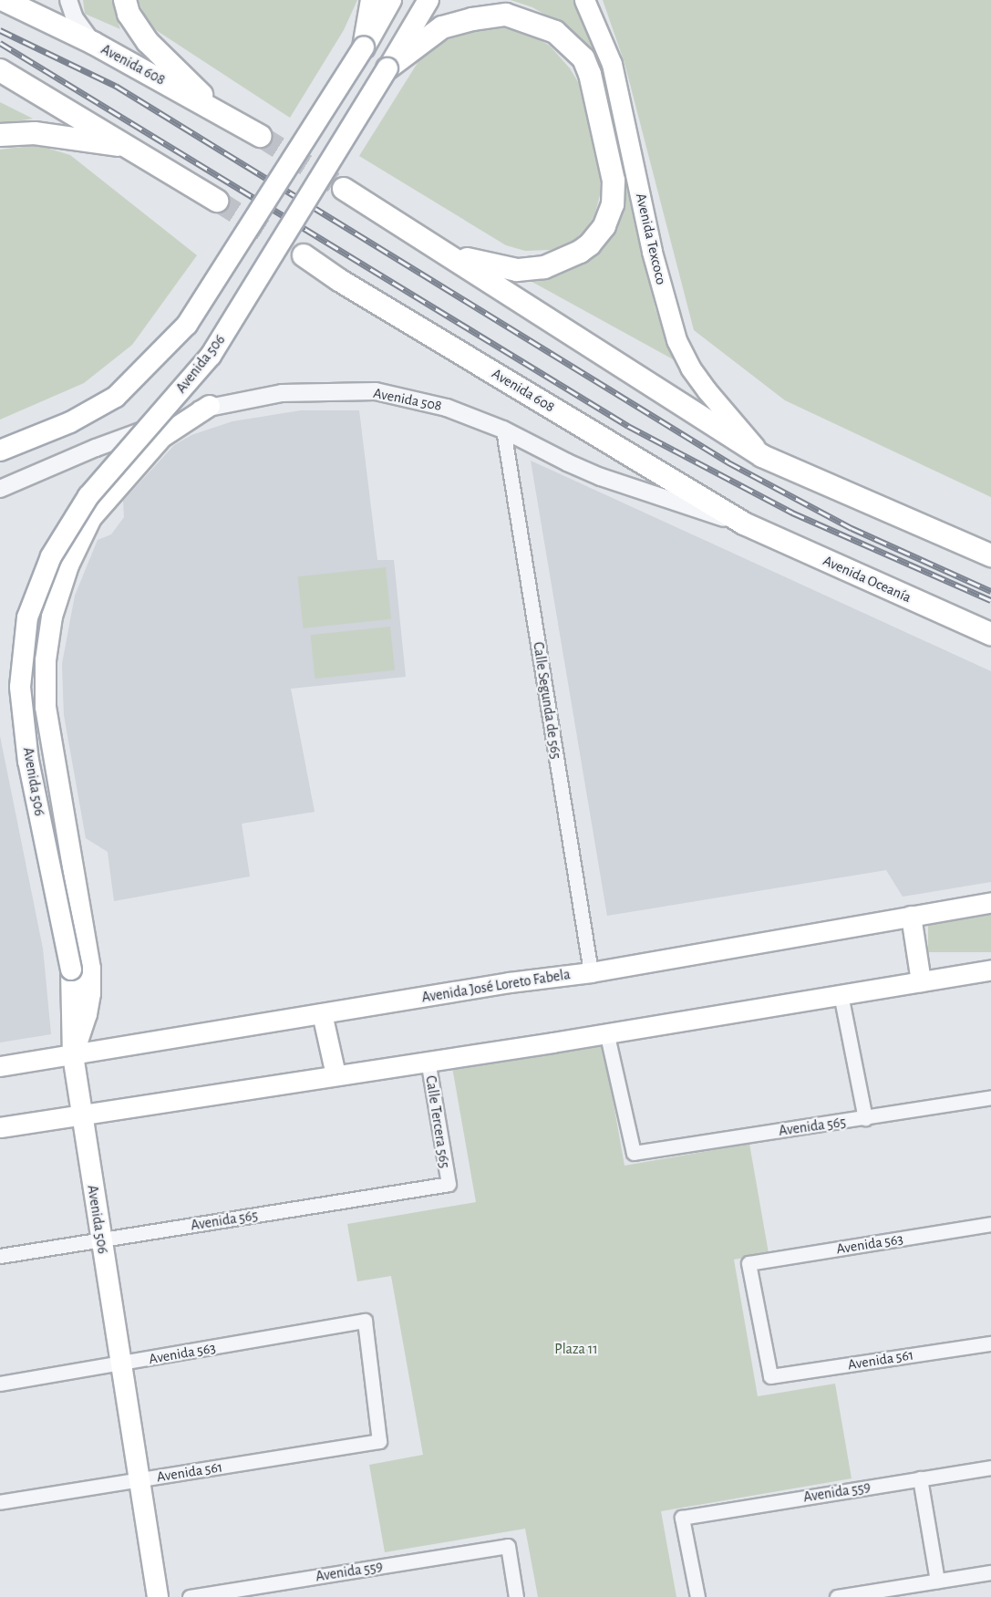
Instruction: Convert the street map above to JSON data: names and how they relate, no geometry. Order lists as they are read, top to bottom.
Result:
{
  "streets": {
    "highway": ["Avenida 608", "Avenida Oceanía"],
    "main road": ["Avenida Texcoco", "Avenida 506", "Avenida José Loreto Fabela"],
    "street": [
      "Avenida 508",
      "Calle Segunda de 565",
      "Calle Tercera 565",
      "Avenida 565",
      "Avenida 563",
      "Avenida 561",
      "Avenida 559"
    ]
  },
  "crossings": [
    ["Avenida 608", "Avenida 508"],
    ["Avenida 608", "Avenida Oceanía"],
    ["Avenida 506", "Avenida José Loreto Fabela"],
    ["Avenida 506", "Avenida 565"],
    ["Avenida 506", "Avenida 563"],
    ["Avenida 506", "Avenida 561"],
    ["Avenida 508", "Avenida Oceanía"],
    ["Avenida 508", "Calle Segunda de 565"],
    ["Calle Segunda de 565", "Avenida José Loreto Fabela"],
    ["Calle Tercera 565", "Avenida 565"],
    ["Avenida 563", "Avenida 561"]
  ],
  "parks": ["Plaza 11"]
}
